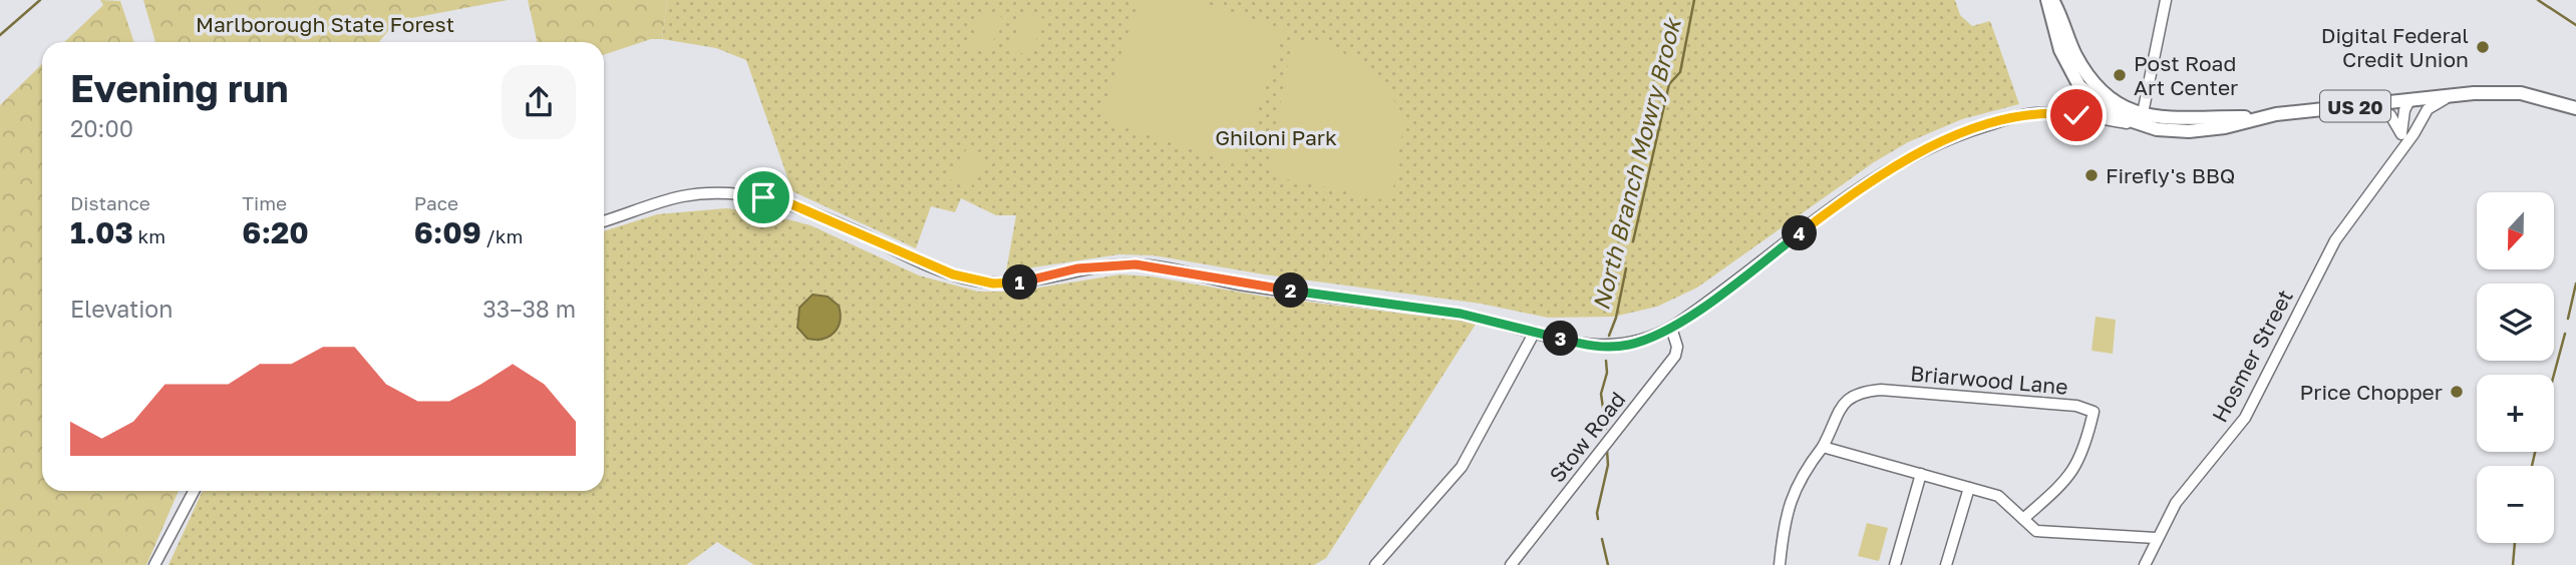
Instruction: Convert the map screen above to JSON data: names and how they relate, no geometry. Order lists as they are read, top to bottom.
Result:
{
  "streets": {
    "main road": ["US 20"],
    "street": ["Hosmer Street", "Briarwood Lane", "Stow Road"]
  },
  "crossings": [
    ["US 20", "Hosmer Street"]
  ],
  "water": ["North Branch Mowry Brook"],
  "parks": ["Marlborough State Forest", "Ghiloni Park"],
  "places": [
    "Digital Federal Credit Union",
    "Post Road Art Center",
    "Firefly's BBQ",
    "Price Chopper"
  ],
  "north": "bottom",
  "page": {
    "heading": ["Evening run", "20:00"],
    "stats": [
      ["Distance", "1.03 km"],
      ["Time", "6:20"],
      ["Pace", "6:09 /km"]
    ],
    "map_buttons": ["+", "−"],
    "pins": [
      "4",
      "1",
      "2",
      "3"
    ],
    "chart": ["Elevation", "33–38 m"]
  }
}
